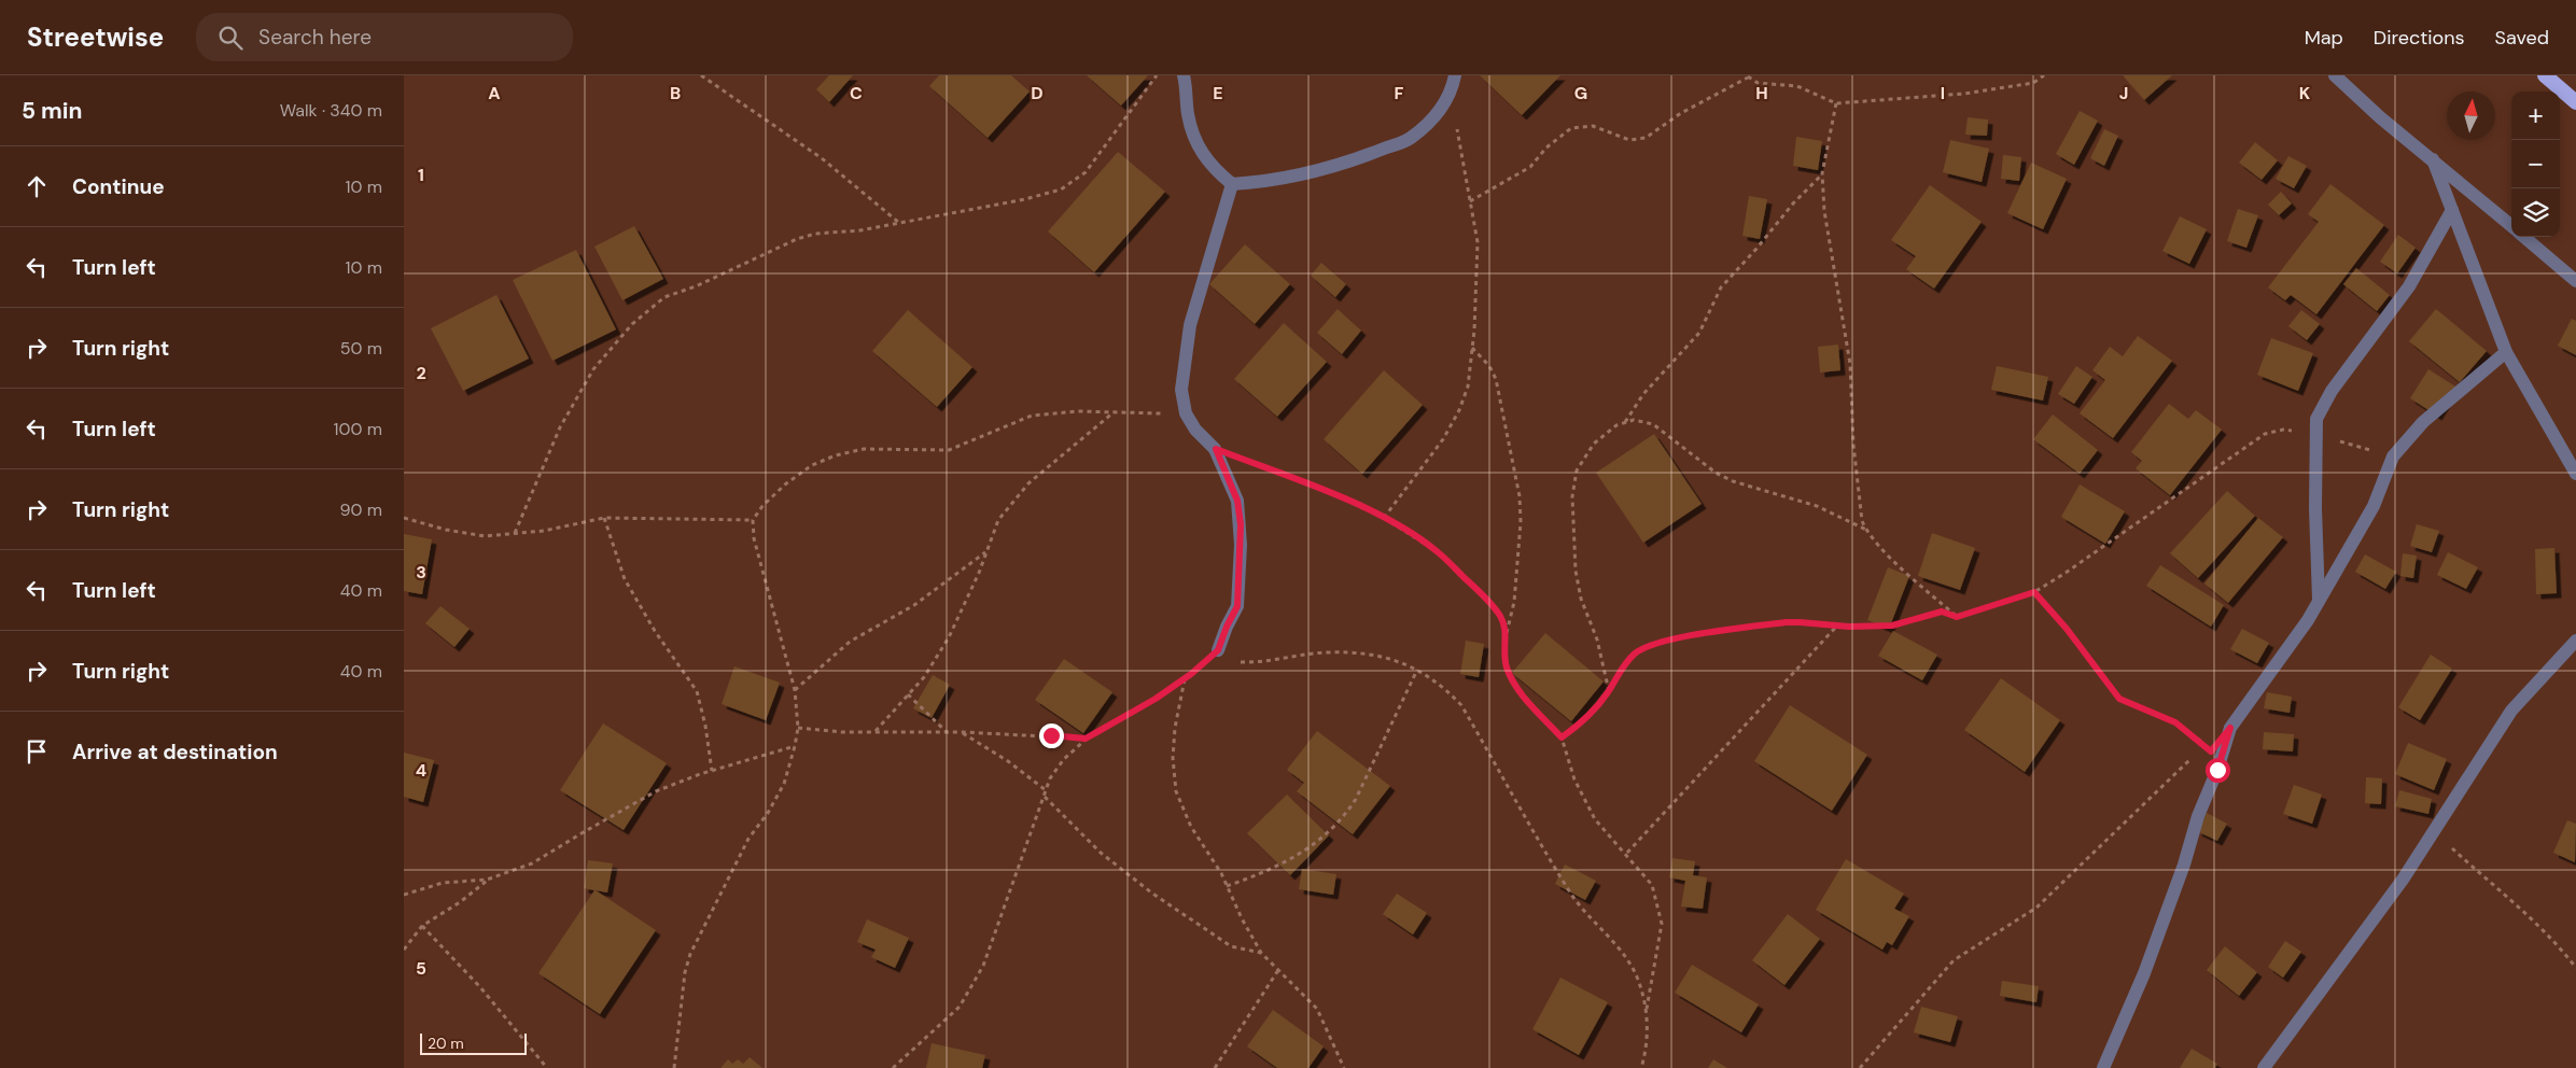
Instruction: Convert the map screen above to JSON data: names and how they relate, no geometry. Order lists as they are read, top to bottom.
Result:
{
  "scale_bar": "20 m",
  "north": "top",
  "page": {
    "header": "Streetwise",
    "search": "Search here",
    "nav": ["Map", "Directions", "Saved"],
    "heading": ["5 min", "Walk · 340 m"],
    "map_buttons": ["+", "−"],
    "list": [
      ["Continue", "10 m"],
      ["Turn left", "10 m"],
      ["Turn right", "50 m"],
      ["Turn left", "100 m"],
      ["Turn right", "90 m"],
      ["Turn left", "40 m"],
      ["Turn right", "40 m"],
      "Arrive at destination"
    ],
    "scale": "20 m"
  },
  "grid": {
    "columns": [
      "A",
      "B",
      "C",
      "D",
      "E",
      "F",
      "G",
      "H",
      "I",
      "J",
      "K"
    ],
    "rows": [
      "1",
      "2",
      "3",
      "4",
      "5"
    ]
  }
}
